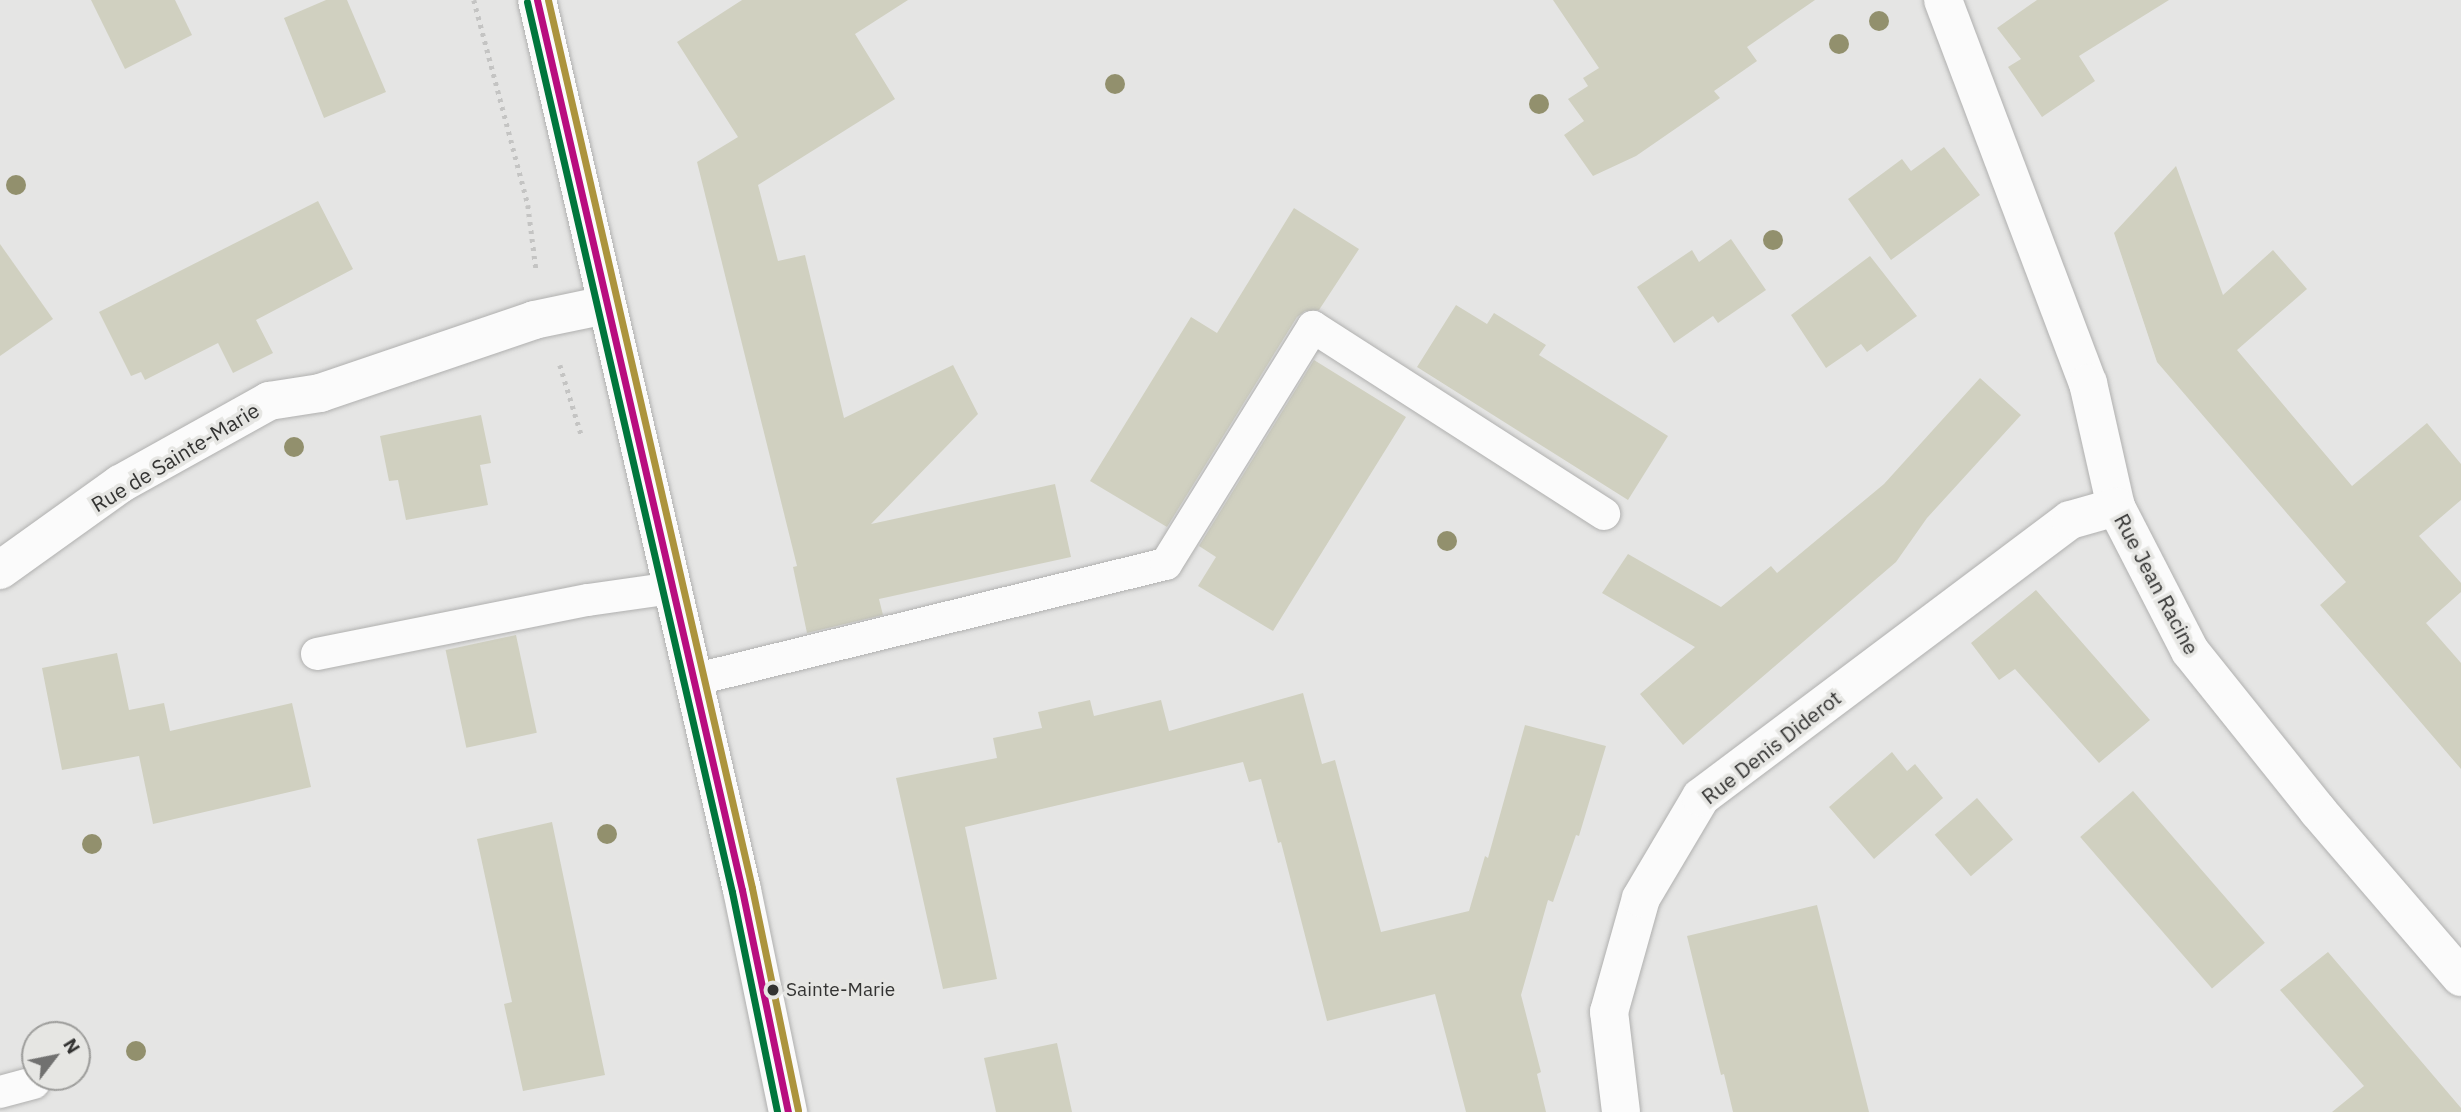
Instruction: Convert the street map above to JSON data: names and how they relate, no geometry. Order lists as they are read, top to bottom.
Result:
{
  "streets": {
    "street": ["Rue de Sainte-Marie", "Rue Jean Racine", "Rue Denis Diderot"]
  },
  "crossings": [
    ["Rue Jean Racine", "Rue Denis Diderot"]
  ],
  "places": ["Sainte-Marie"],
  "north": "top right"
}
